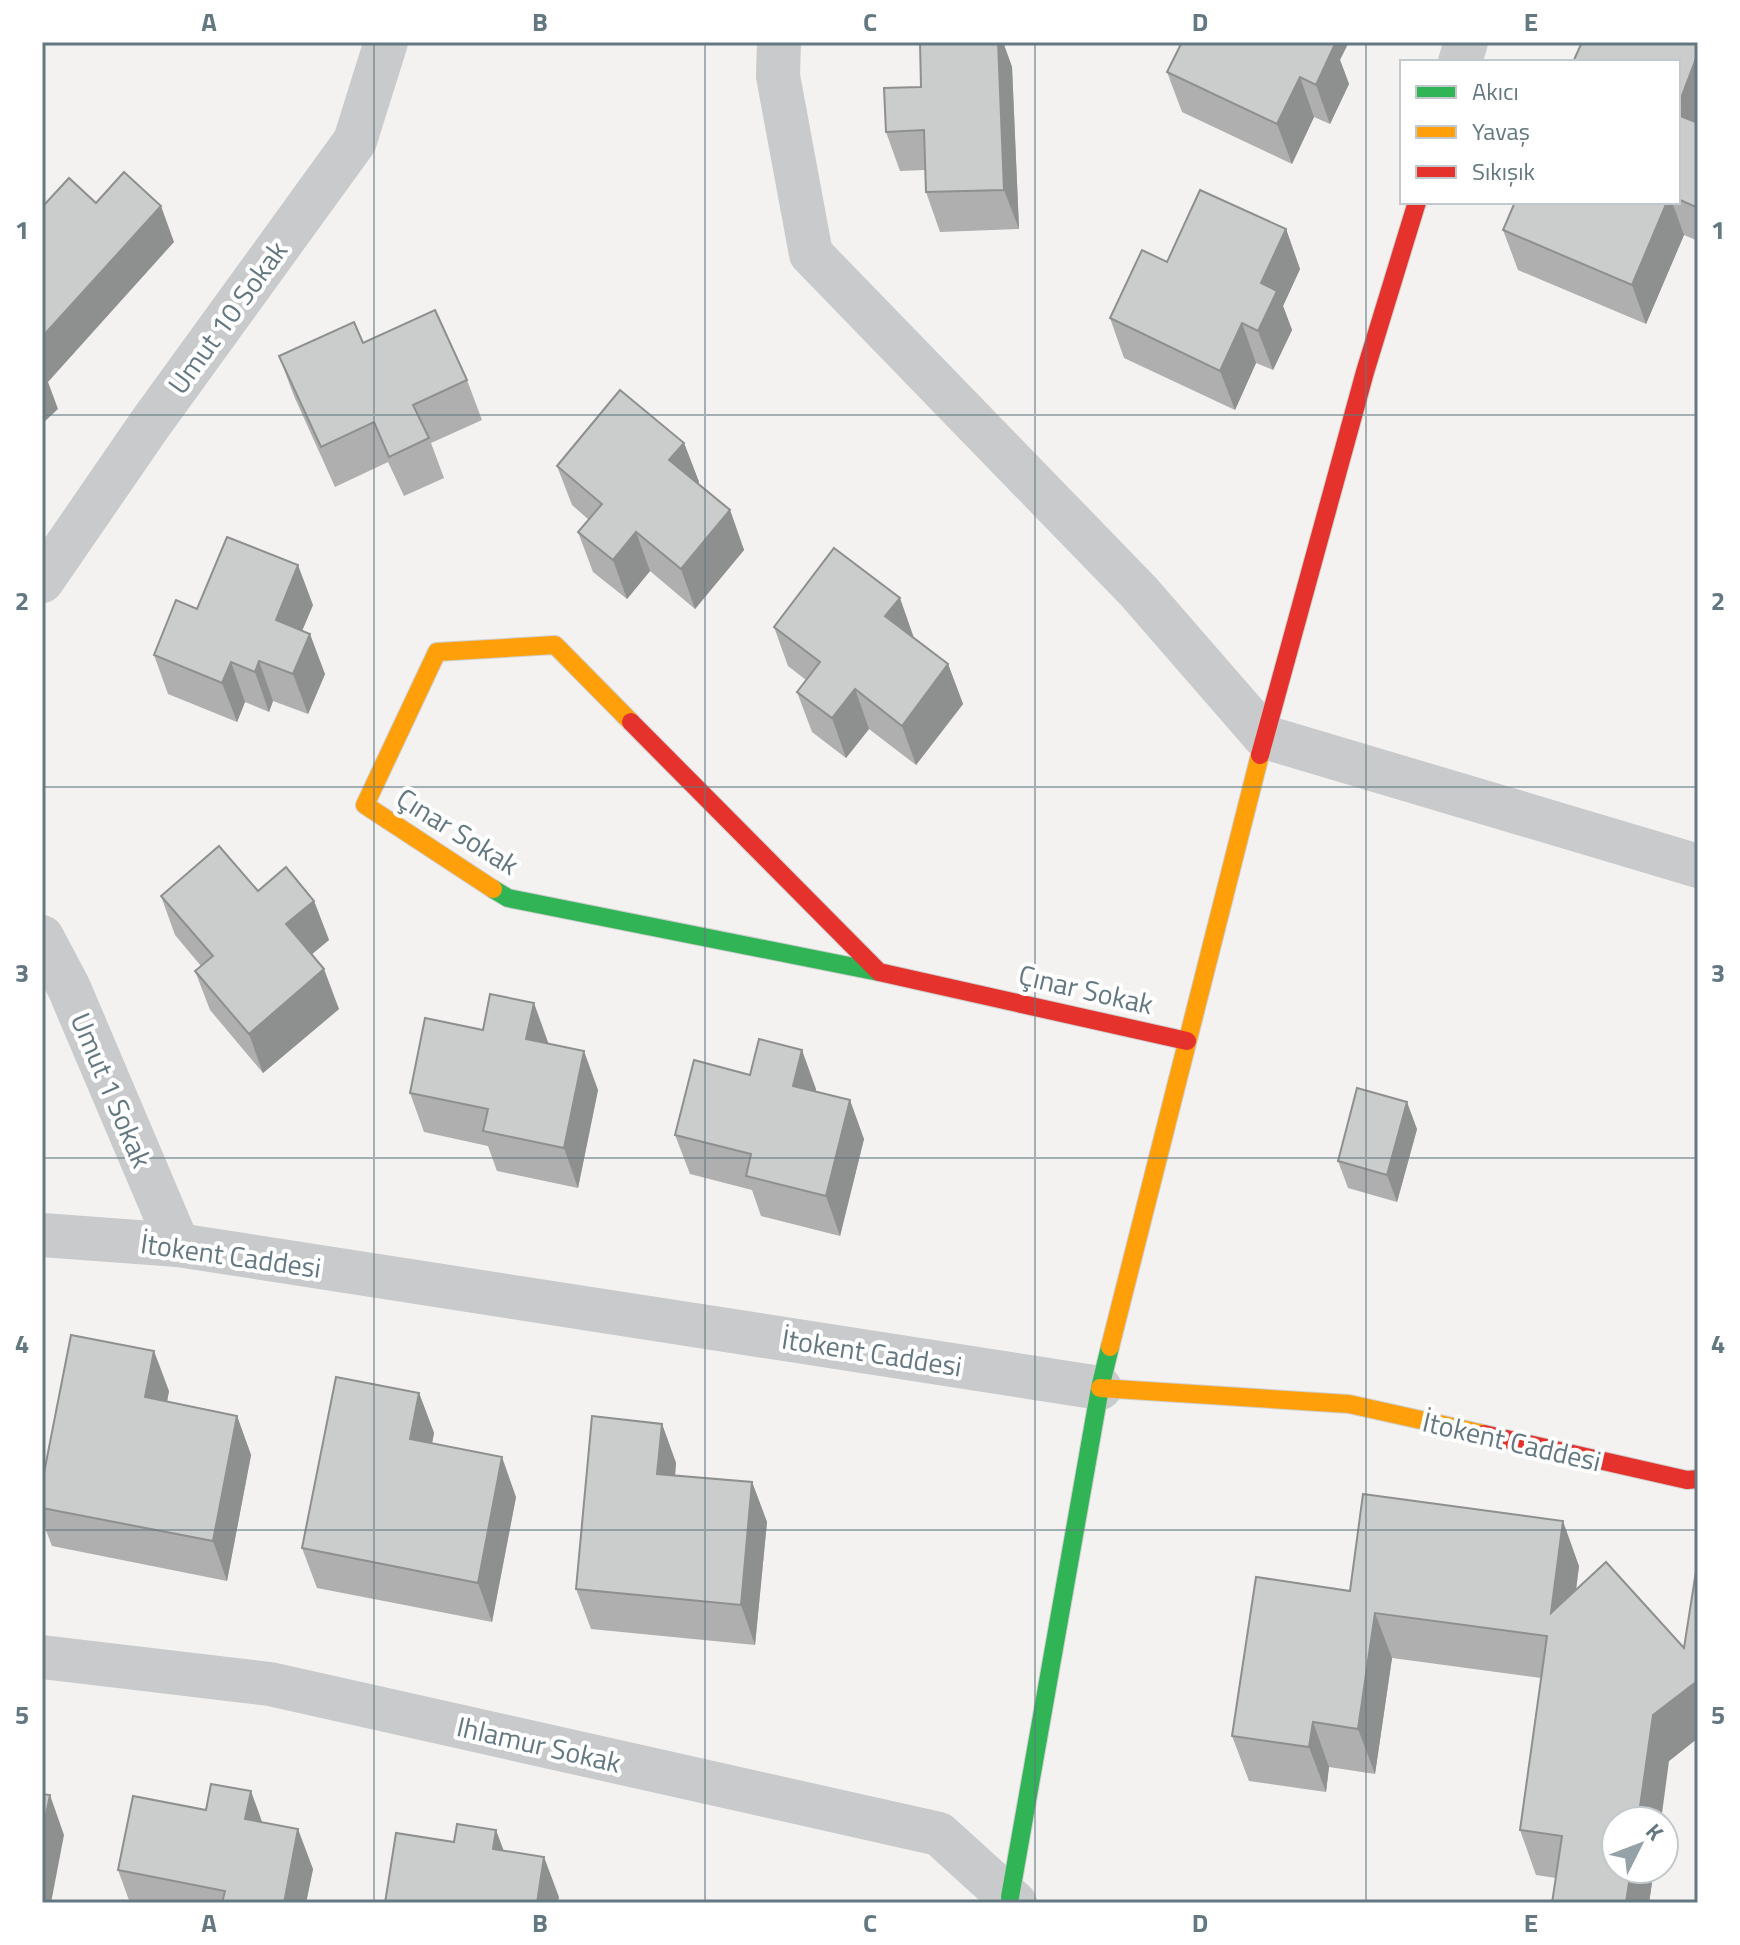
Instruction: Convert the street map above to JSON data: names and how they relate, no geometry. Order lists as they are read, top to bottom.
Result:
{
  "streets": {
    "street": [
      "Umut 10 Sokak",
      "Çınar Sokak",
      "Umut 1 Sokak",
      "İtokent Caddesi",
      "Ihlamur Sokak"
    ]
  },
  "crossings": [
    ["Umut 1 Sokak", "İtokent Caddesi"]
  ],
  "legend": ["Akıcı", "Yavaş", "Sıkışık"],
  "north": "top right",
  "grid": {
    "columns": [
      "A",
      "B",
      "C",
      "D",
      "E"
    ],
    "rows": [
      "1",
      "2",
      "3",
      "4",
      "5"
    ]
  }
}
